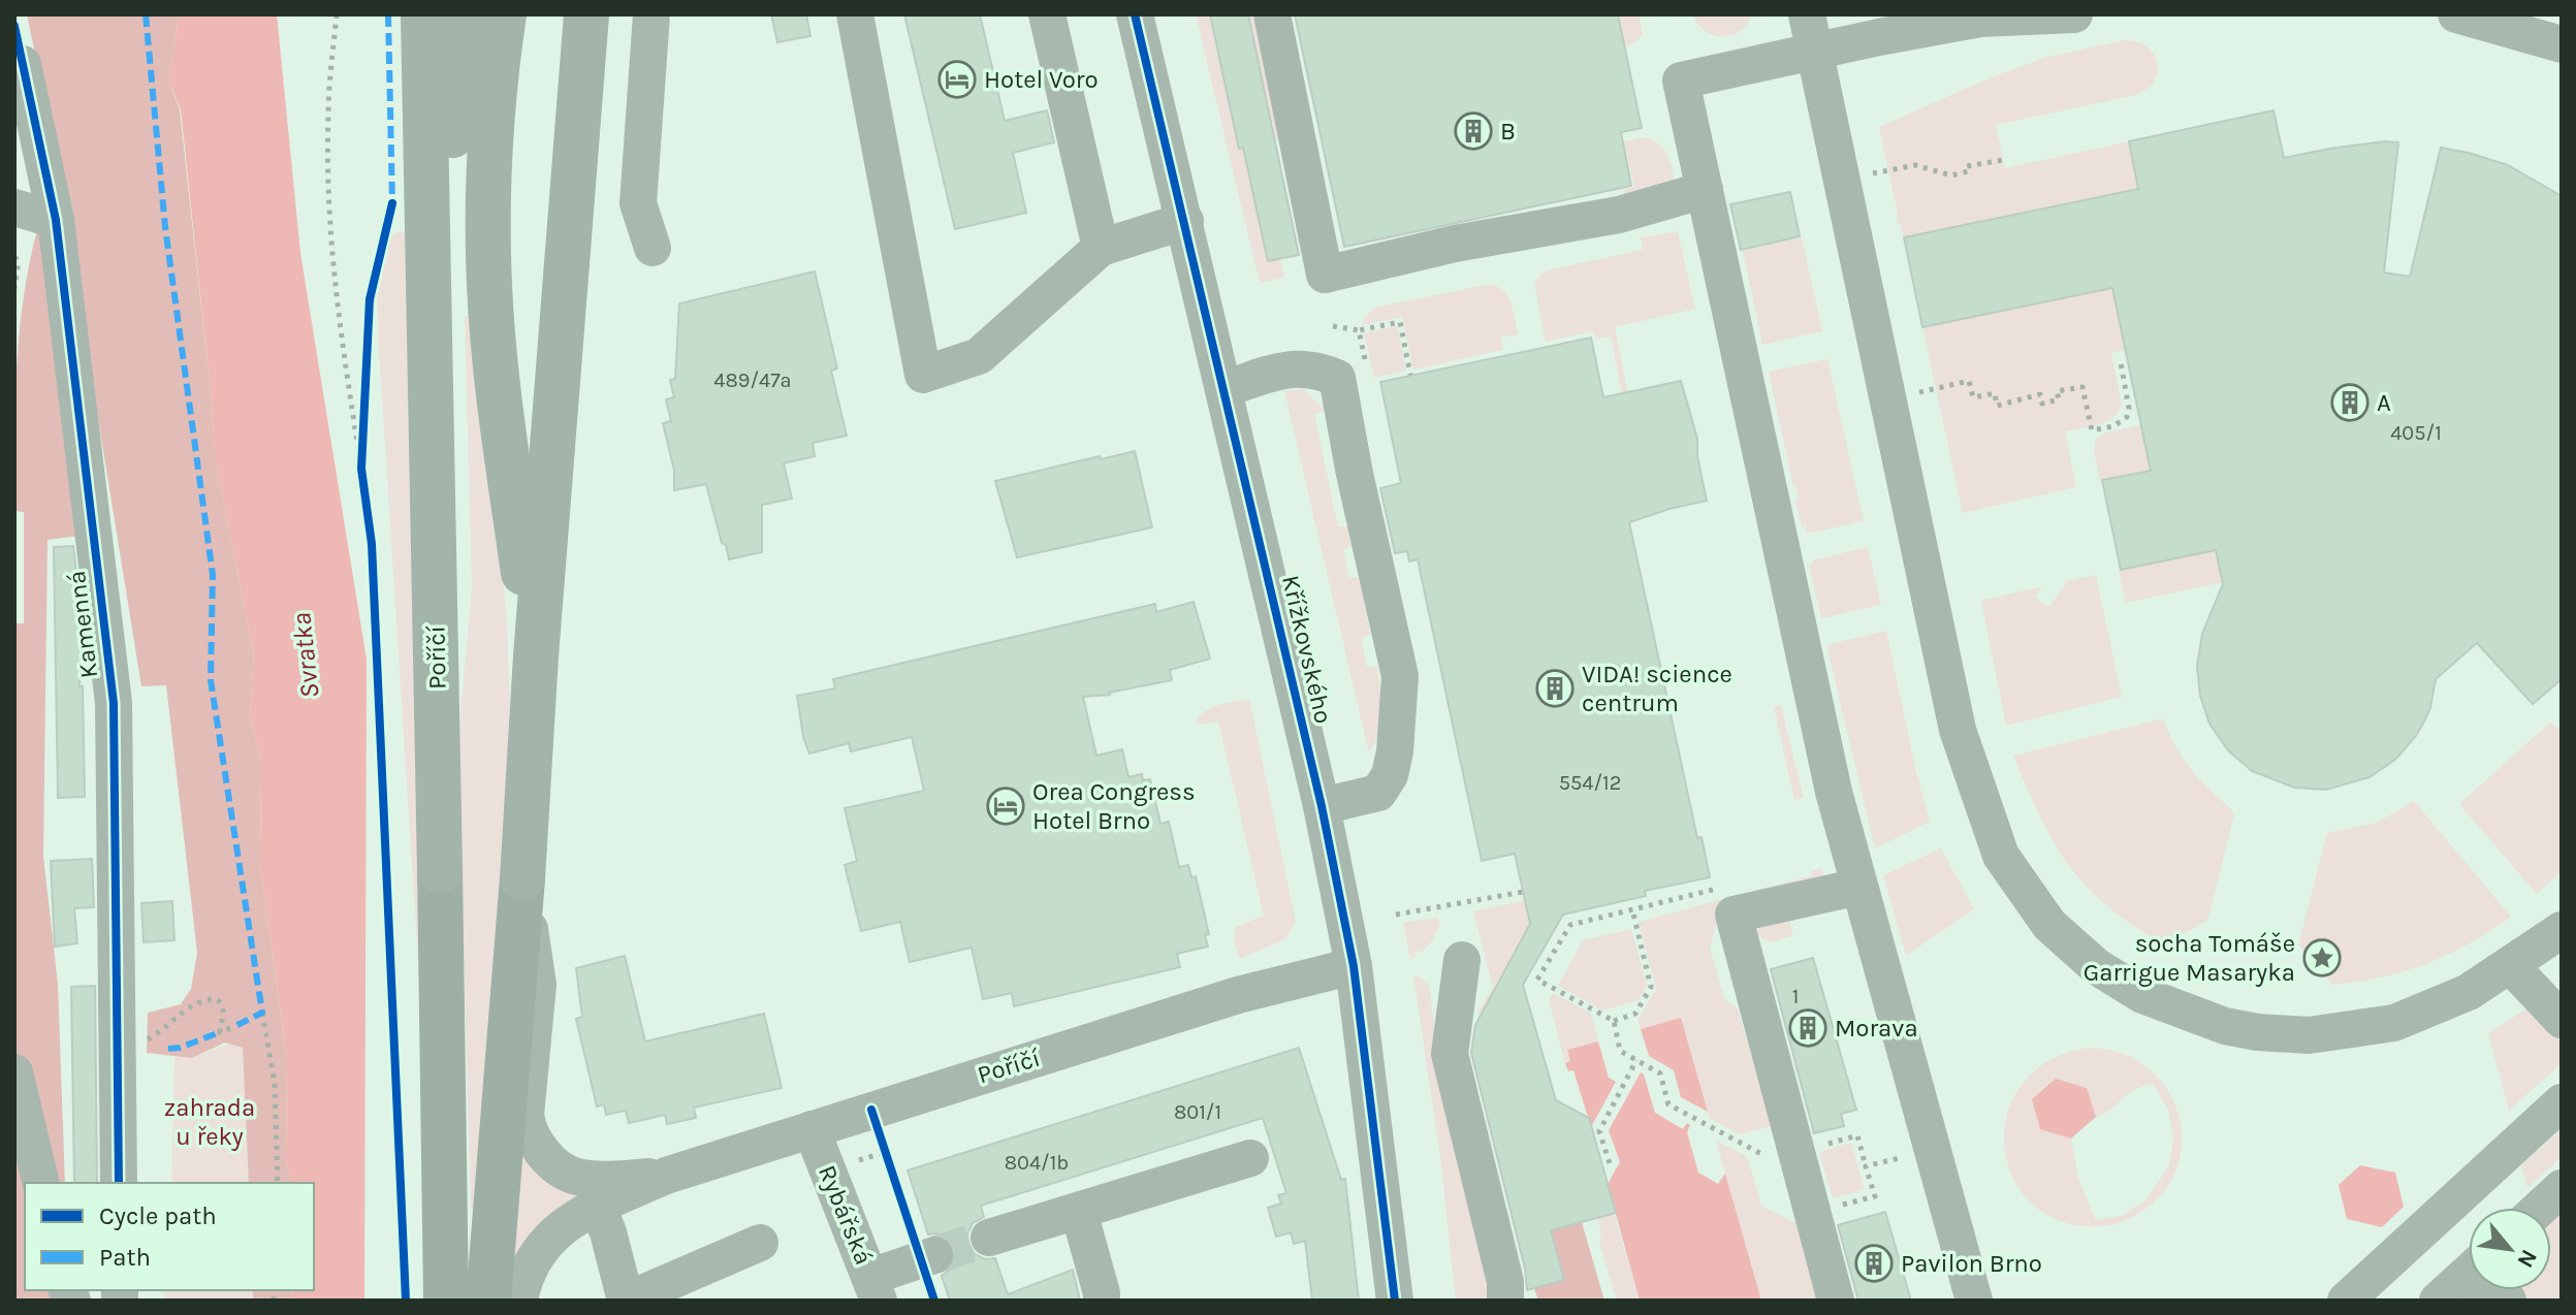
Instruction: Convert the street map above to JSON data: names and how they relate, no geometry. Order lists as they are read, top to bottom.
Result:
{
  "streets": {
    "highway": ["Poříčí"],
    "street": ["Kamenná", "Křížkovského", "Rybářská"]
  },
  "crossings": [
    ["Křížkovského", "Poříčí"],
    ["Poříčí", "Rybářská"]
  ],
  "water": ["Svratka"],
  "parks": ["zahrada u řeky"],
  "places": {
    "hotel": ["Hotel Voro", "Orea Congress Hotel Brno"],
    "building": [
      "B",
      "A",
      "VIDA! science centrum",
      "Morava",
      "Pavilon Brno"
    ],
    "place": ["socha Tomáše Garrigue Masaryka"]
  },
  "house_numbers": [
    "489/47a",
    "405/1",
    "554/12",
    "1",
    "801/1",
    "804/1b"
  ],
  "legend": ["Cycle path", "Path"],
  "north": "bottom right"
}
